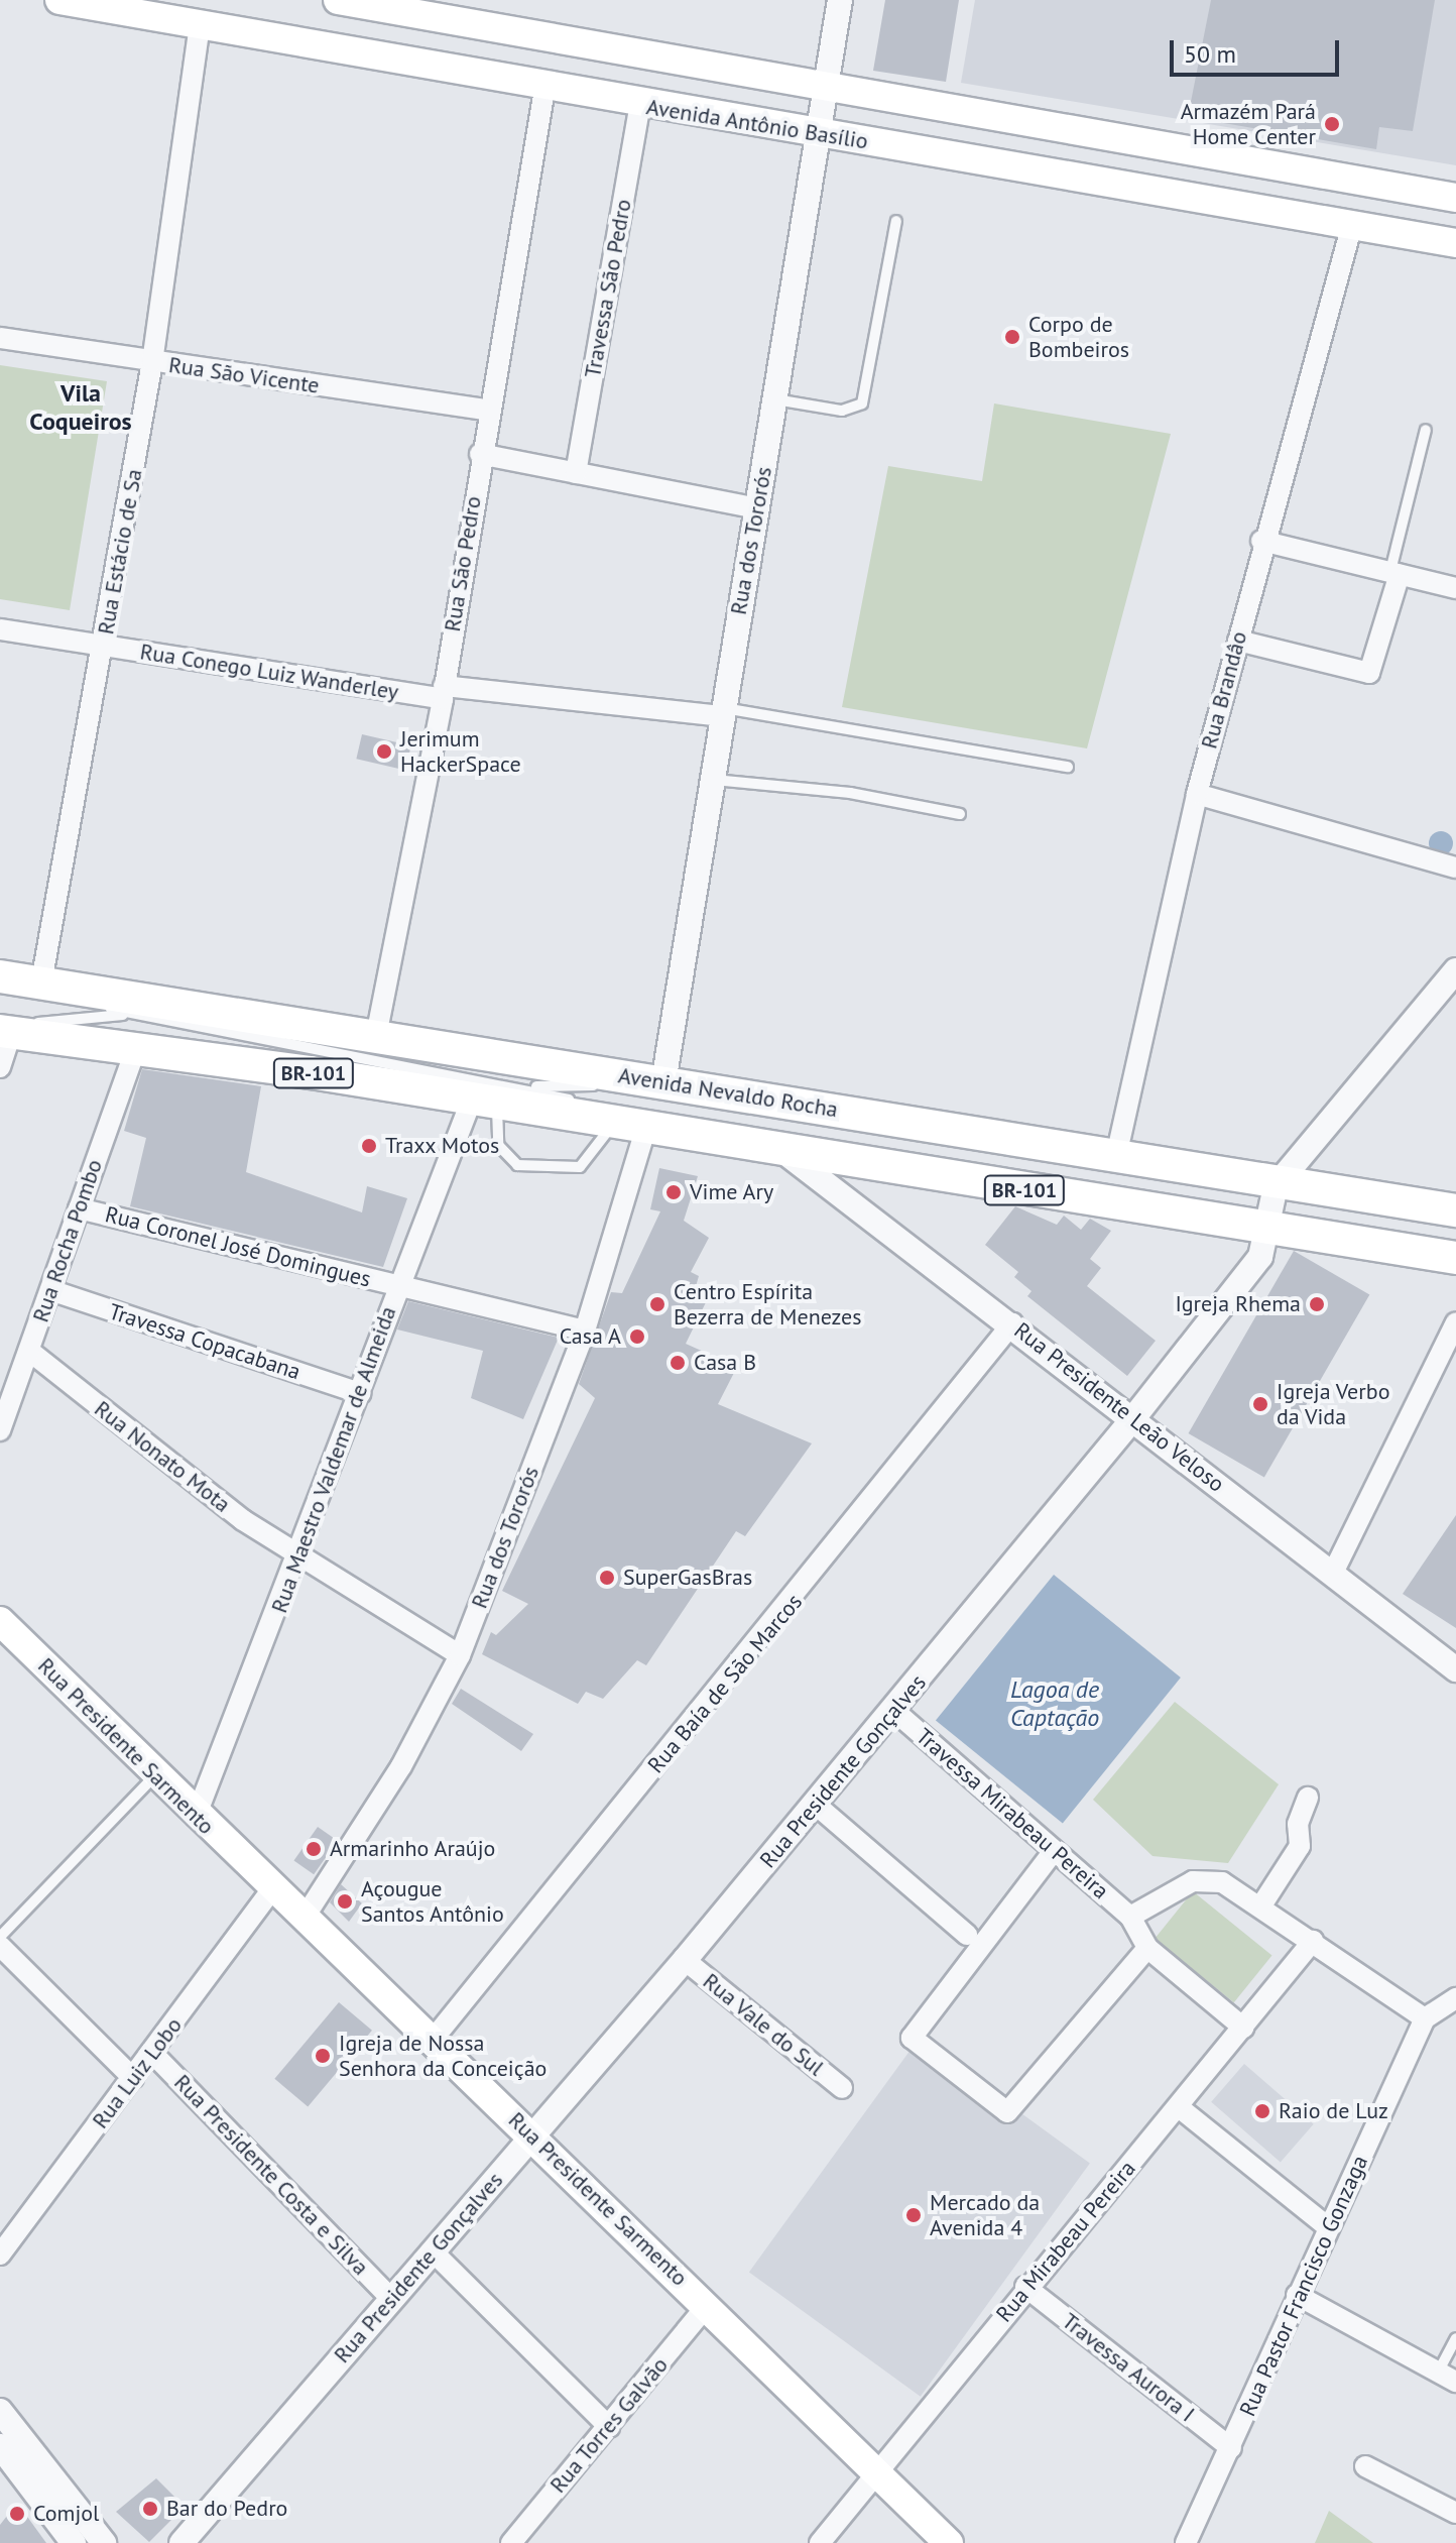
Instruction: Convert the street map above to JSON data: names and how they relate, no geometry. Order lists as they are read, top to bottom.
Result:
{
  "streets": {
    "highway": ["BR-101", "Avenida Nevaldo Rocha"],
    "main road": ["Avenida Antônio Basílio", "Rua Presidente Sarmento"],
    "street": [
      "Travessa São Pedro",
      "Rua São Vicente",
      "Rua dos Tororós",
      "Rua Estácio de Sa",
      "Rua São Pedro",
      "Rua Conego Luiz Wanderley",
      "Rua Brandâo",
      "Rua Rocha Pombo",
      "Rua Coronel José Domingues",
      "Travessa Copacabana",
      "Rua Presidente Leão Veloso",
      "Rua Nonato Mota",
      "Rua Maestro Valdemar de Almeida",
      "Rua Baía de São Marcos",
      "Rua Presidente Gonçalves",
      "Travessa Mirabeau Pereira",
      "Rua Vale do Sul",
      "Rua Luiz Lobo",
      "Rua Presidente Costa e Silva",
      "Rua Mirabeau Pereira",
      "Rua Pastor Francisco Gonzaga",
      "Travessa Aurora I",
      "Rua Torres Galvão"
    ]
  },
  "crossings": [
    ["Avenida Antônio Basílio", "Travessa São Pedro"],
    ["Avenida Antônio Basílio", "Rua dos Tororós"],
    ["Avenida Antônio Basílio", "Rua Estácio de Sa"],
    ["Avenida Antônio Basílio", "Rua São Pedro"],
    ["Avenida Antônio Basílio", "Rua Brandâo"],
    ["Rua São Vicente", "Rua Estácio de Sa"],
    ["Rua São Vicente", "Rua São Pedro"],
    ["Rua dos Tororós", "Rua Conego Luiz Wanderley"],
    ["Rua dos Tororós", "BR-101"],
    ["Rua dos Tororós", "Avenida Nevaldo Rocha"],
    ["Rua dos Tororós", "Rua Coronel José Domingues"],
    ["Rua dos Tororós", "Rua Nonato Mota"],
    ["Rua dos Tororós", "Rua Presidente Sarmento"],
    ["Rua Estácio de Sa", "Rua Conego Luiz Wanderley"],
    ["Rua Estácio de Sa", "Avenida Nevaldo Rocha"],
    ["Rua São Pedro", "Rua Conego Luiz Wanderley"],
    ["Rua São Pedro", "Avenida Nevaldo Rocha"],
    ["Rua Brandâo", "Avenida Nevaldo Rocha"],
    ["BR-101", "Rua Rocha Pombo"],
    ["BR-101", "Rua Presidente Leão Veloso"],
    ["BR-101", "Rua Maestro Valdemar de Almeida"],
    ["BR-101", "Rua Presidente Gonçalves"],
    ["Avenida Nevaldo Rocha", "Rua Presidente Gonçalves"],
    ["Rua Rocha Pombo", "Rua Coronel José Domingues"],
    ["Rua Rocha Pombo", "Travessa Copacabana"],
    ["Rua Rocha Pombo", "Rua Nonato Mota"],
    ["Rua Coronel José Domingues", "Rua Maestro Valdemar de Almeida"],
    ["Travessa Copacabana", "Rua Maestro Valdemar de Almeida"],
    ["Rua Presidente Leão Veloso", "Rua Baía de São Marcos"],
    ["Rua Presidente Leão Veloso", "Rua Presidente Gonçalves"],
    ["Rua Nonato Mota", "Rua Maestro Valdemar de Almeida"],
    ["Rua Maestro Valdemar de Almeida", "Rua Presidente Sarmento"],
    ["Rua Baía de São Marcos", "Rua Presidente Sarmento"],
    ["Rua Presidente Sarmento", "Rua Presidente Gonçalves"],
    ["Rua Presidente Sarmento", "Rua Luiz Lobo"],
    ["Rua Presidente Sarmento", "Rua Mirabeau Pereira"],
    ["Rua Presidente Sarmento", "Rua Torres Galvão"],
    ["Rua Presidente Gonçalves", "Travessa Mirabeau Pereira"],
    ["Rua Presidente Gonçalves", "Rua Vale do Sul"],
    ["Rua Presidente Gonçalves", "Rua Presidente Costa e Silva"],
    ["Travessa Mirabeau Pereira", "Rua Mirabeau Pereira"],
    ["Rua Luiz Lobo", "Rua Presidente Costa e Silva"],
    ["Rua Mirabeau Pereira", "Travessa Aurora I"],
    ["Rua Pastor Francisco Gonzaga", "Travessa Aurora I"]
  ],
  "districts": ["Vila Coqueiros"],
  "water": ["Lagoa de Captação"],
  "places": [
    "Armazém Pará Home Center",
    "Corpo de Bombeiros",
    "Jerimum HackerSpace",
    "Traxx Motos",
    "Vime Ary",
    "Centro Espírita Bezerra de Menezes",
    "Igreja Rhema",
    "Casa A",
    "Casa B",
    "Igreja Verbo da Vida",
    "SuperGasBras",
    "Armarinho Araújo",
    "Açougue Santos Antônio",
    "Igreja de Nossa Senhora da Conceição",
    "Raio de Luz",
    "Mercado da Avenida 4",
    "Bar do Pedro",
    "Comjol"
  ],
  "scale_bar": "50 m"
}
